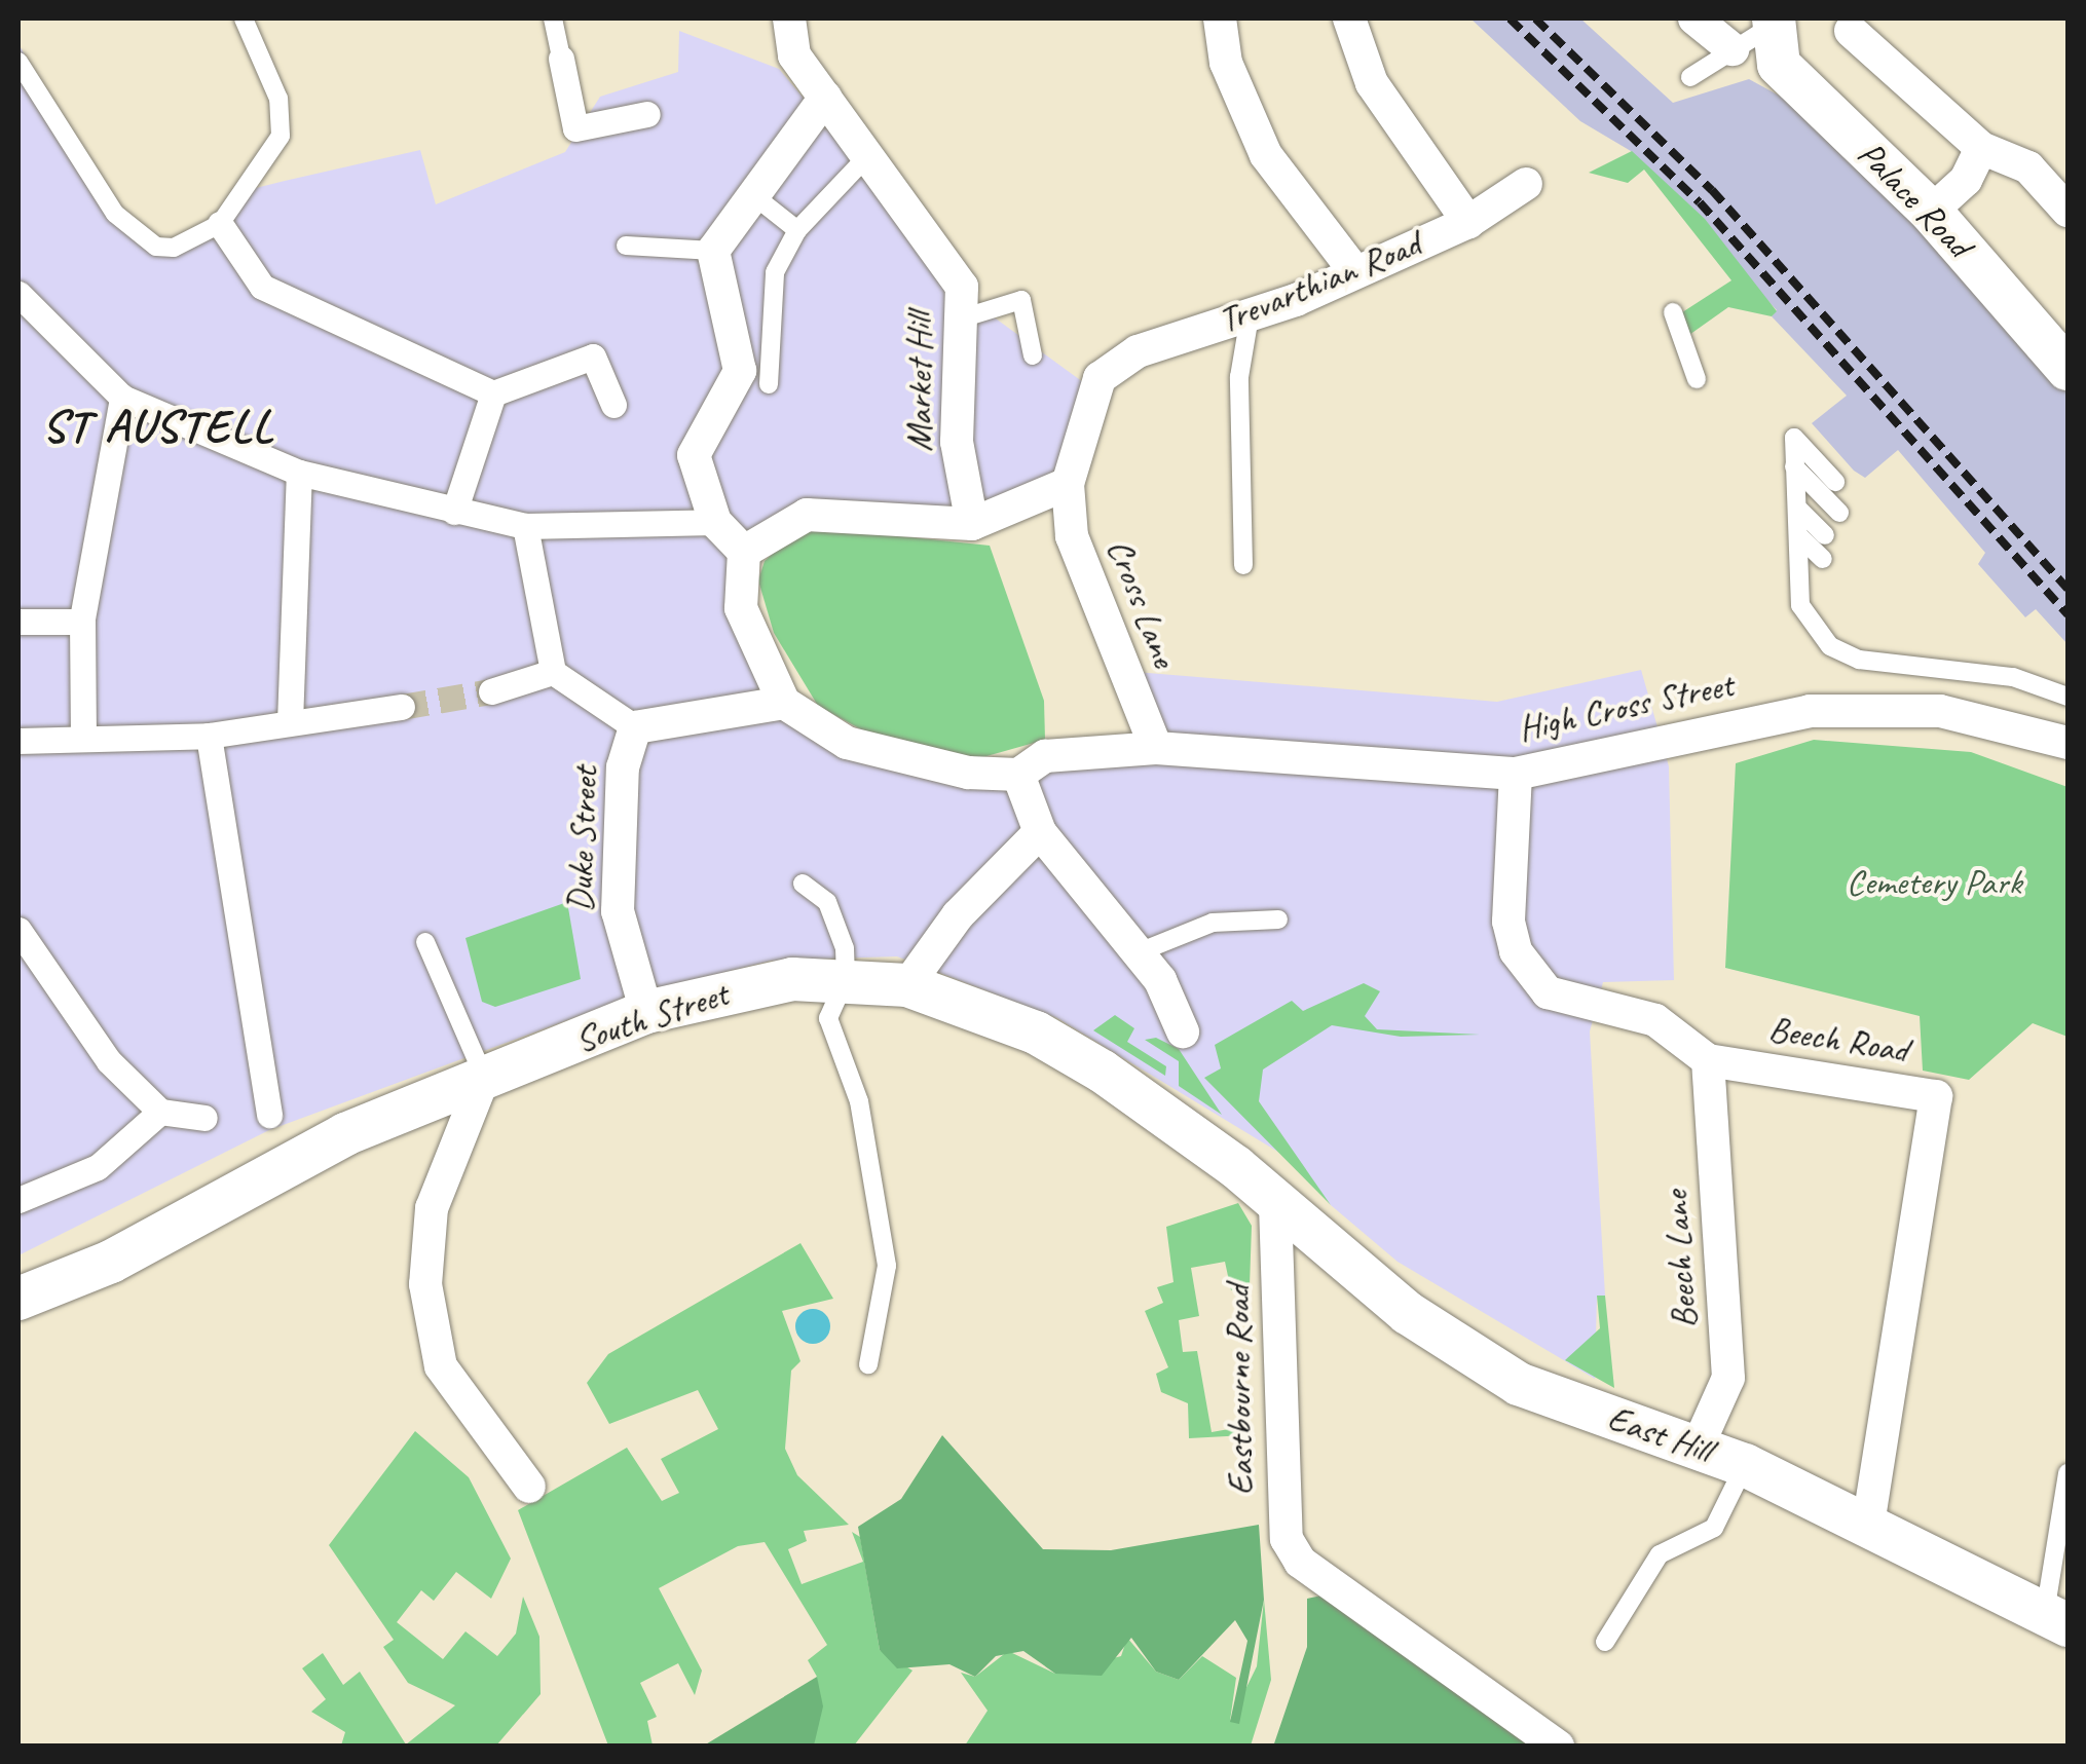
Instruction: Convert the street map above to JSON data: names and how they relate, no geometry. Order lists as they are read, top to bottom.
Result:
{
  "streets": {
    "street": [
      "Palace Road",
      "Trevarthian Road",
      "Market Hill",
      "Cross Lane",
      "High Cross Street",
      "Duke Street",
      "South Street",
      "Beech Road",
      "Beech Lane",
      "Eastbourne Road",
      "East Hill"
    ]
  },
  "crossings": [
    ["Trevarthian Road", "Cross Lane"],
    ["Cross Lane", "High Cross Street"],
    ["High Cross Street", "Beech Road"],
    ["Duke Street", "South Street"],
    ["South Street", "Eastbourne Road"],
    ["South Street", "East Hill"],
    ["Beech Road", "Beech Lane"],
    ["Beech Road", "East Hill"],
    ["Beech Lane", "East Hill"],
    ["Eastbourne Road", "East Hill"]
  ],
  "districts": ["ST AUSTELL"],
  "parks": ["Cemetery Park"]
}
